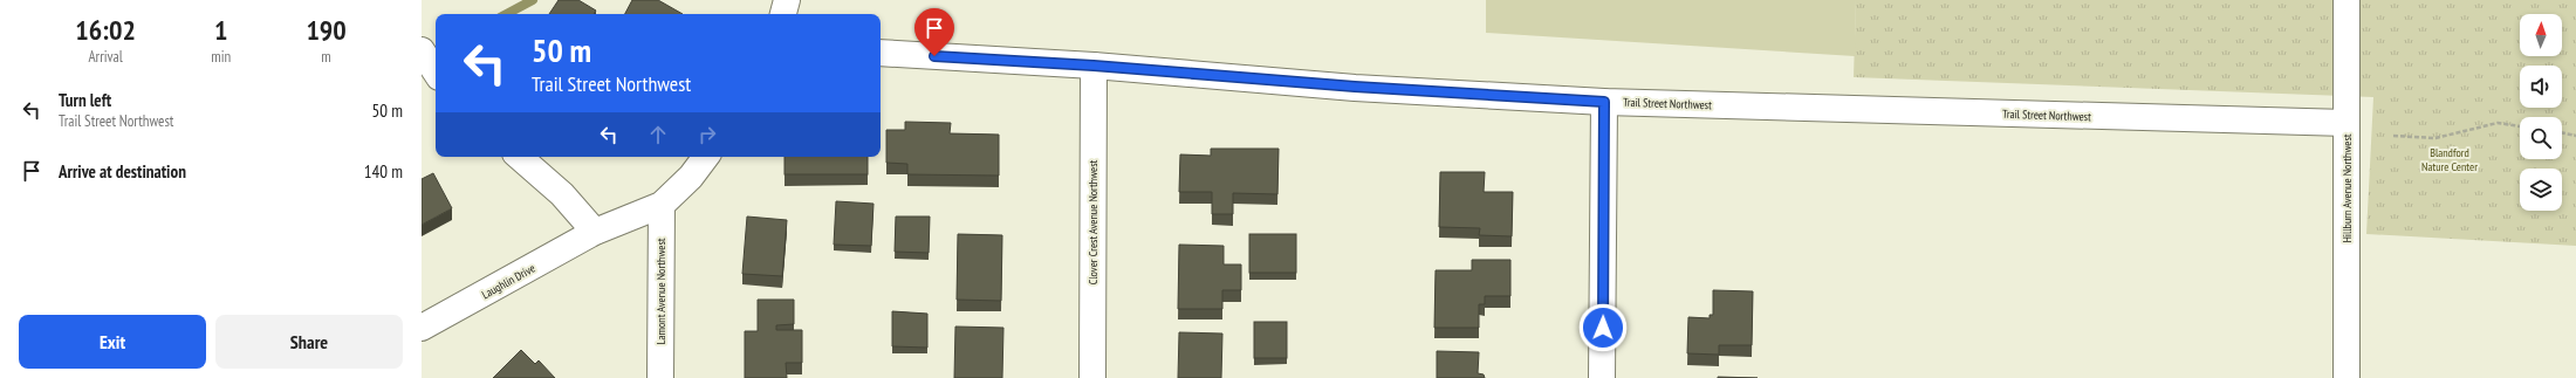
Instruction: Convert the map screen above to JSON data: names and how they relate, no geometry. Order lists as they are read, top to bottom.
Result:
{
  "streets": {
    "street": [
      "Trail Street Northwest",
      "Hillburn Avenue Northwest",
      "Clover Crest Avenue Northwest",
      "Laughlin Drive",
      "Lamont Avenue Northwest"
    ]
  },
  "crossings": [
    ["Trail Street Northwest", "Hillburn Avenue Northwest"],
    ["Trail Street Northwest", "Clover Crest Avenue Northwest"],
    ["Laughlin Drive", "Lamont Avenue Northwest"]
  ],
  "parks": ["Blandford Nature Center"],
  "north": "top",
  "page": {
    "eta": [
      "16:02",
      "Arrival",
      "1",
      "min",
      "190",
      "m"
    ],
    "turn": ["50 m", "Trail Street Northwest"],
    "list": [
      {
        "name": "Turn left",
        "note": "Trail Street Northwest",
        "value": "50 m"
      },
      {
        "name": "Arrive at destination",
        "value": "140 m"
      }
    ],
    "buttons": ["Exit", "Share"]
  }
}
